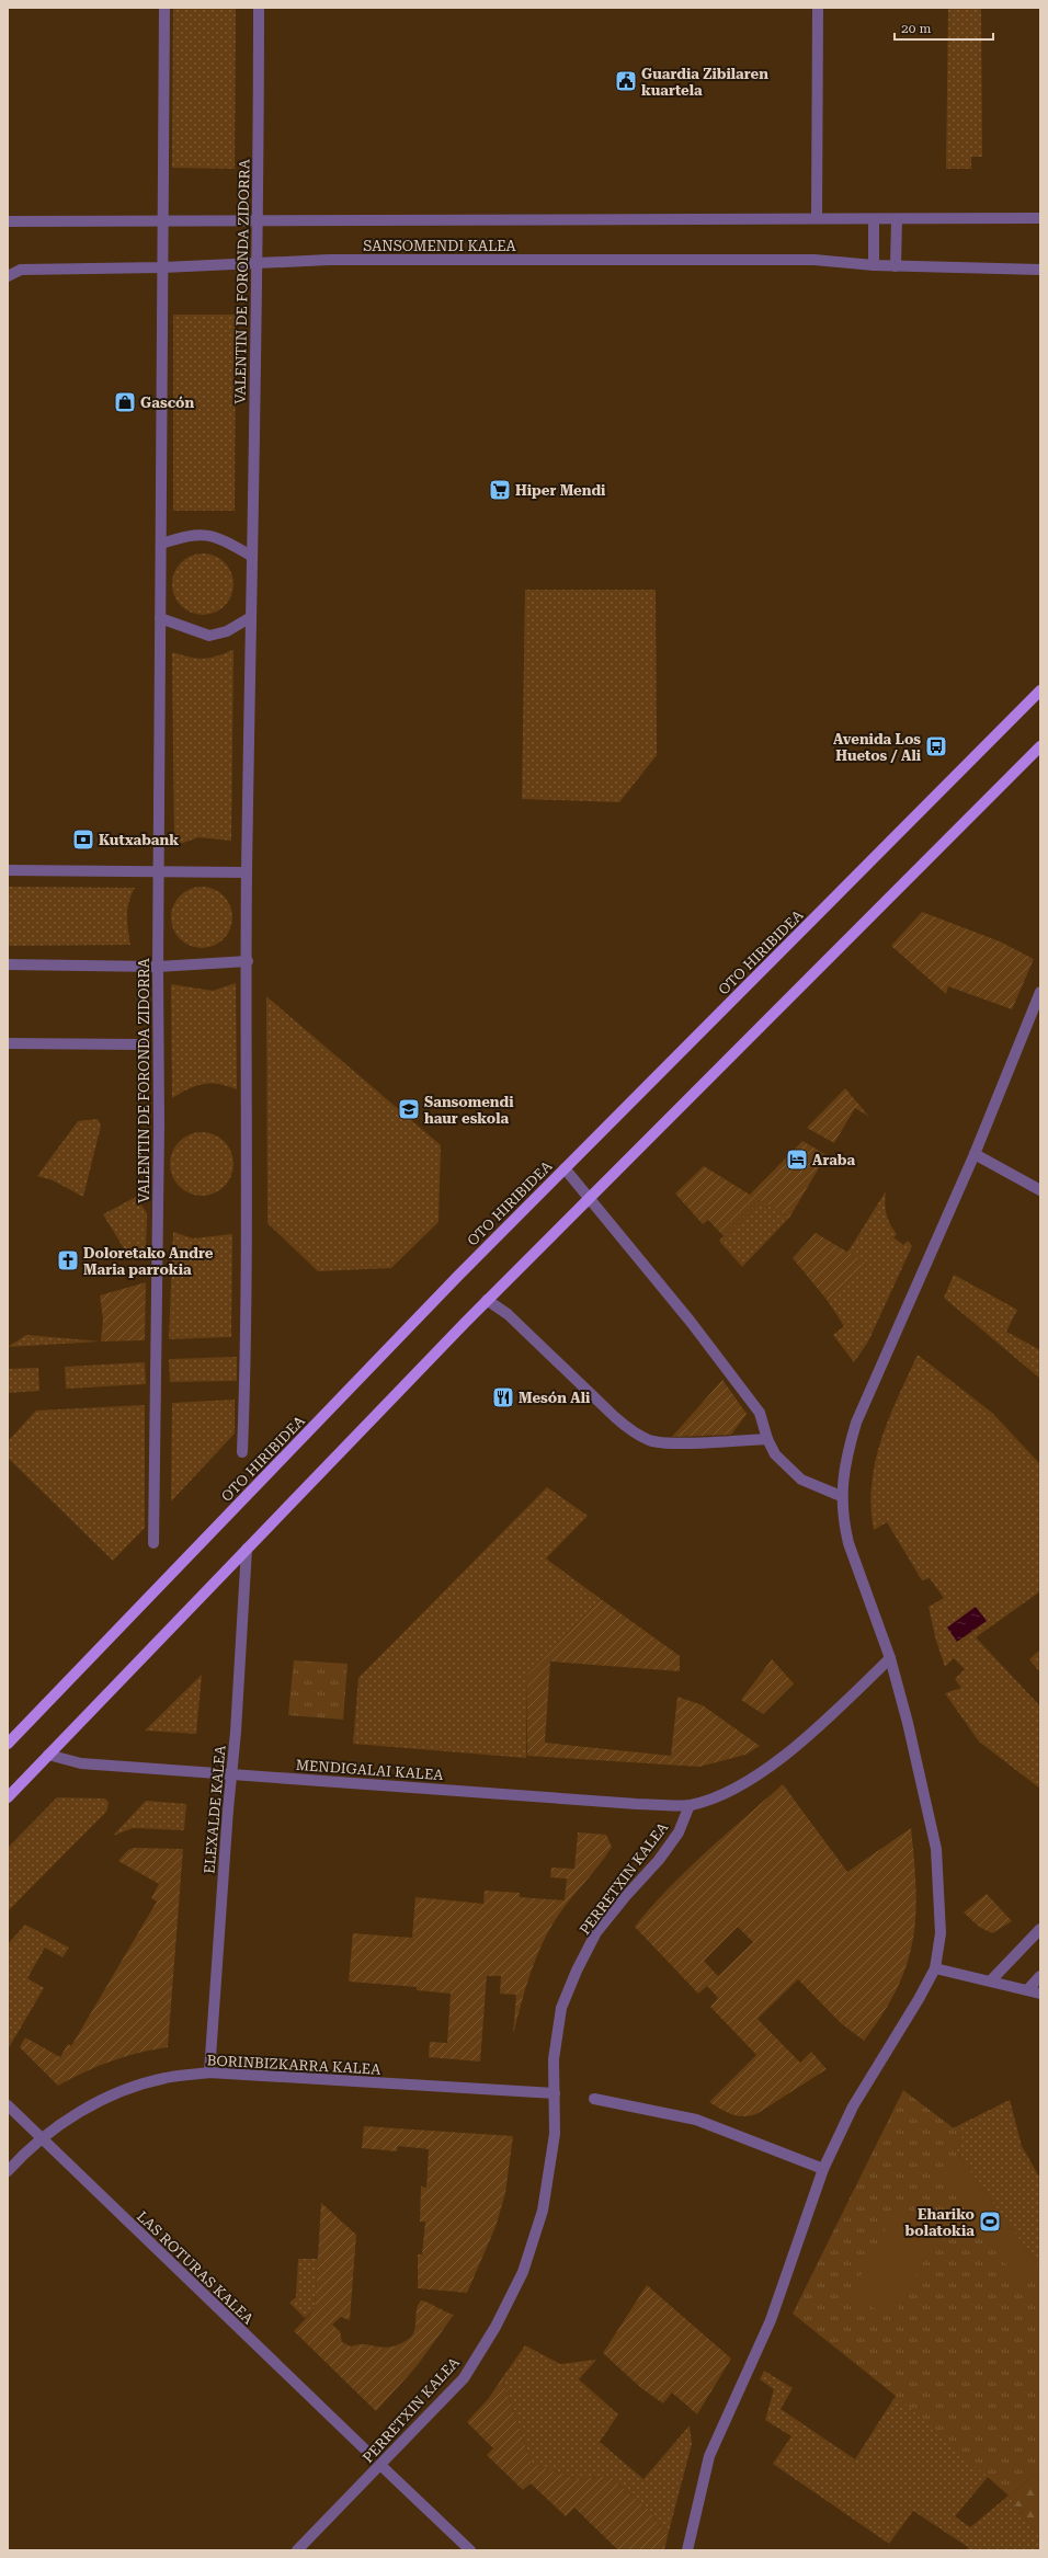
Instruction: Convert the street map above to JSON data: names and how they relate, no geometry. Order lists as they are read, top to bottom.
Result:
{
  "streets": {
    "main road": ["OTO HIRIBIDEA"],
    "street": [
      "SANSOMENDI KALEA",
      "VALENTIN DE FORONDA ZIDORRA",
      "MENDIGALAI KALEA",
      "ELEXALDE KALEA",
      "PERRETXIN KALEA",
      "BORINBIZKARRA KALEA",
      "LAS ROTURAS KALEA"
    ]
  },
  "crossings": [
    ["SANSOMENDI KALEA", "VALENTIN DE FORONDA ZIDORRA"],
    ["MENDIGALAI KALEA", "ELEXALDE KALEA"],
    ["MENDIGALAI KALEA", "PERRETXIN KALEA"],
    ["ELEXALDE KALEA", "BORINBIZKARRA KALEA"],
    ["PERRETXIN KALEA", "BORINBIZKARRA KALEA"],
    ["BORINBIZKARRA KALEA", "LAS ROTURAS KALEA"]
  ],
  "places": {
    "public building": ["Guardia Zibilaren kuartela"],
    "shop": ["Gascón"],
    "supermarket": ["Hiper Mendi"],
    "bus stop": ["Avenida Los Huetos / Ali"],
    "bank": ["Kutxabank"],
    "school or university": ["Sansomendi haur eskola"],
    "hotel": ["Araba"],
    "church": ["Doloretako Andre Maria parrokia"],
    "restaurant": ["Mesón Ali"],
    "sports": ["Ehariko bolatokia"]
  },
  "scale_bar": "20 m"
}
